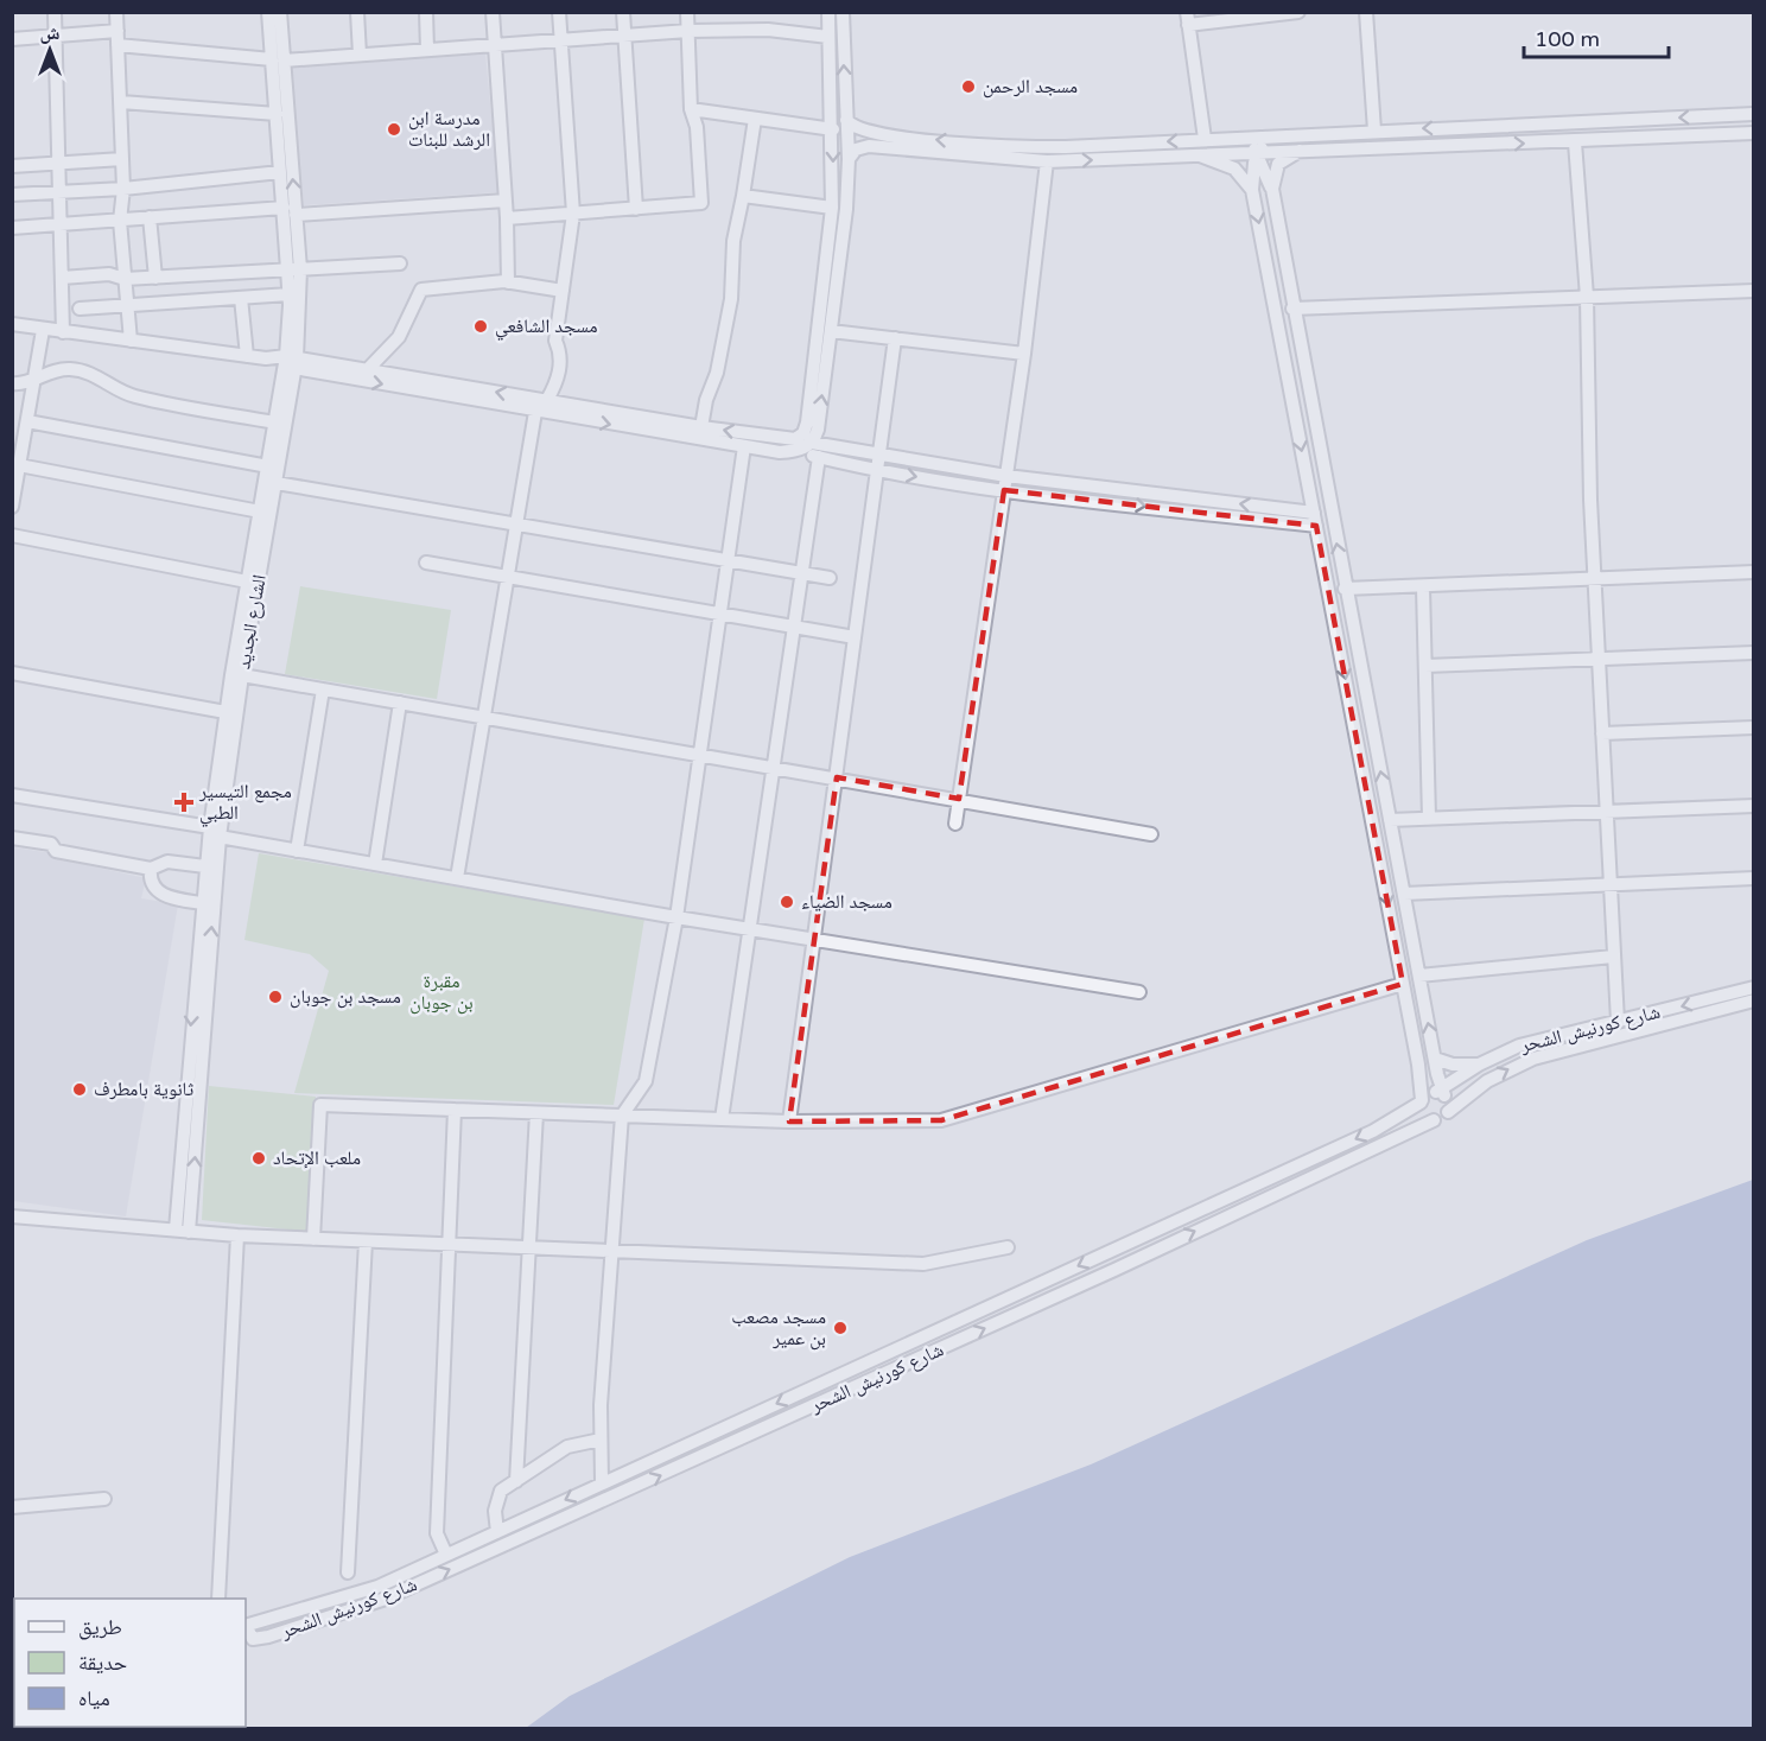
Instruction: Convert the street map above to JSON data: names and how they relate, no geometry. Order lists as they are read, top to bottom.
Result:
{
  "streets": {
    "street": ["الشارع الجديد", "شارع كورنيش الشحر"]
  },
  "parks": ["مقبرة بن جوبان"],
  "places": {
    "other": [
      "مسجد الرحمن",
      "مدرسة ابن الرشد للبنات",
      "مسجد الشافعي",
      "مسجد الضياء",
      "مسجد بن جوبان",
      "ثانوية بامطرف",
      "ملعب الإتحاد",
      "مسجد مصعب بن عمير"
    ],
    "health": ["مجمع التيسير الطبي"]
  },
  "legend": ["طريق", "حديقة", "مياه"],
  "scale_bar": "100 m",
  "north": "top"
}
